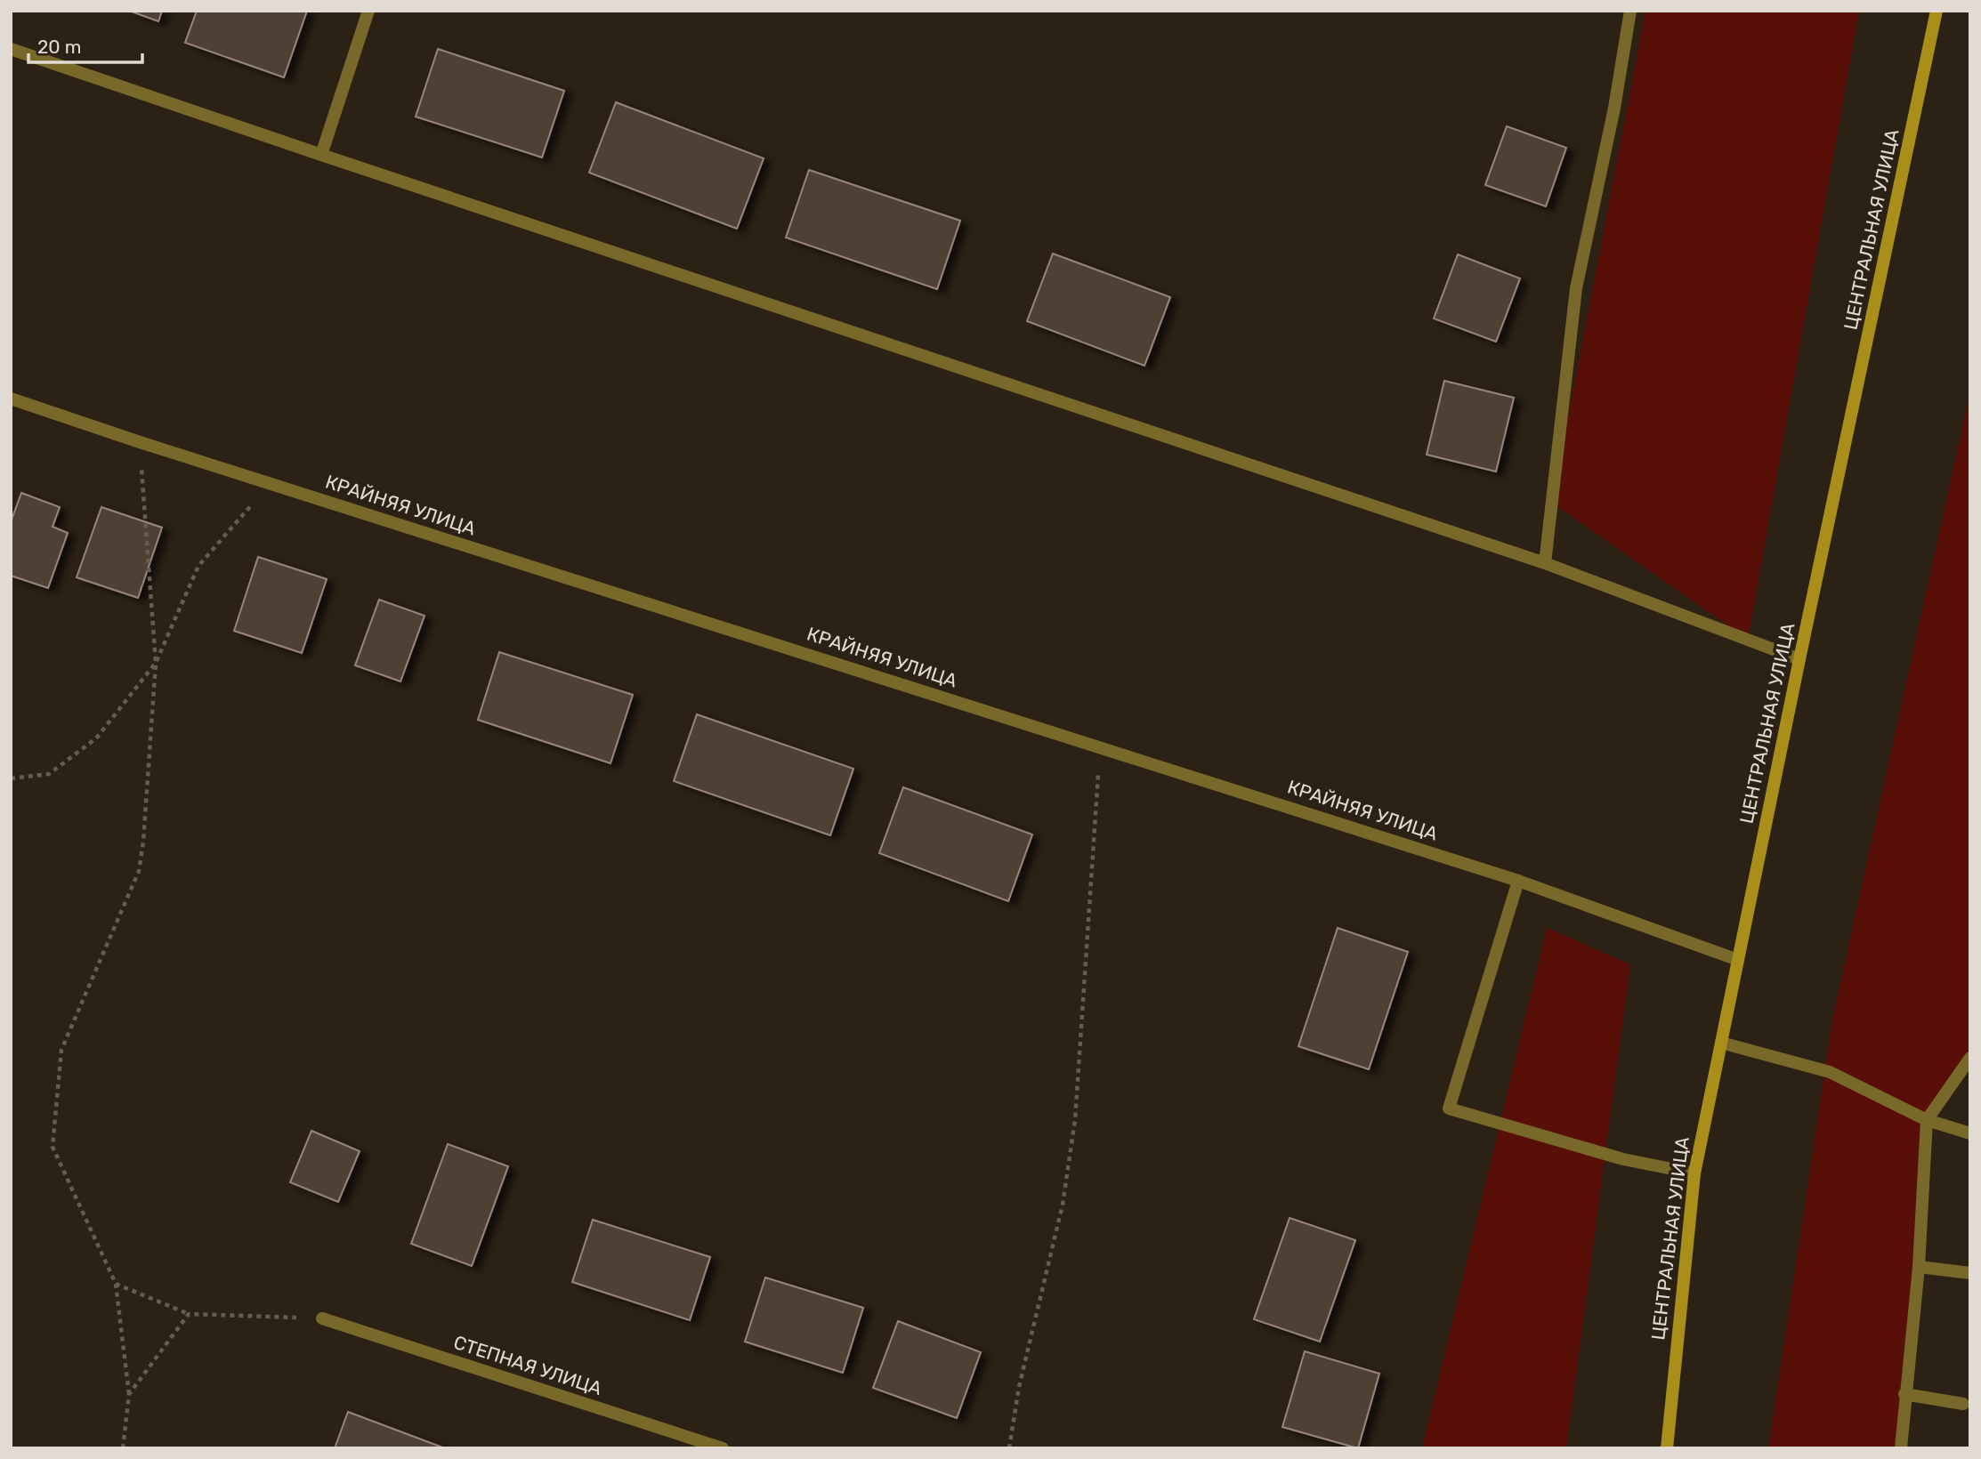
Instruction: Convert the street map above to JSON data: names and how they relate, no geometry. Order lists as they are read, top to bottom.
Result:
{
  "streets": {
    "main road": ["ЦЕНТРАЛЬНАЯ УЛИЦА"],
    "street": ["КРАЙНЯЯ УЛИЦА", "СТЕПНАЯ УЛИЦА"]
  },
  "crossings": [
    ["ЦЕНТРАЛЬНАЯ УЛИЦА", "КРАЙНЯЯ УЛИЦА"]
  ],
  "scale_bar": "20 m"
}
